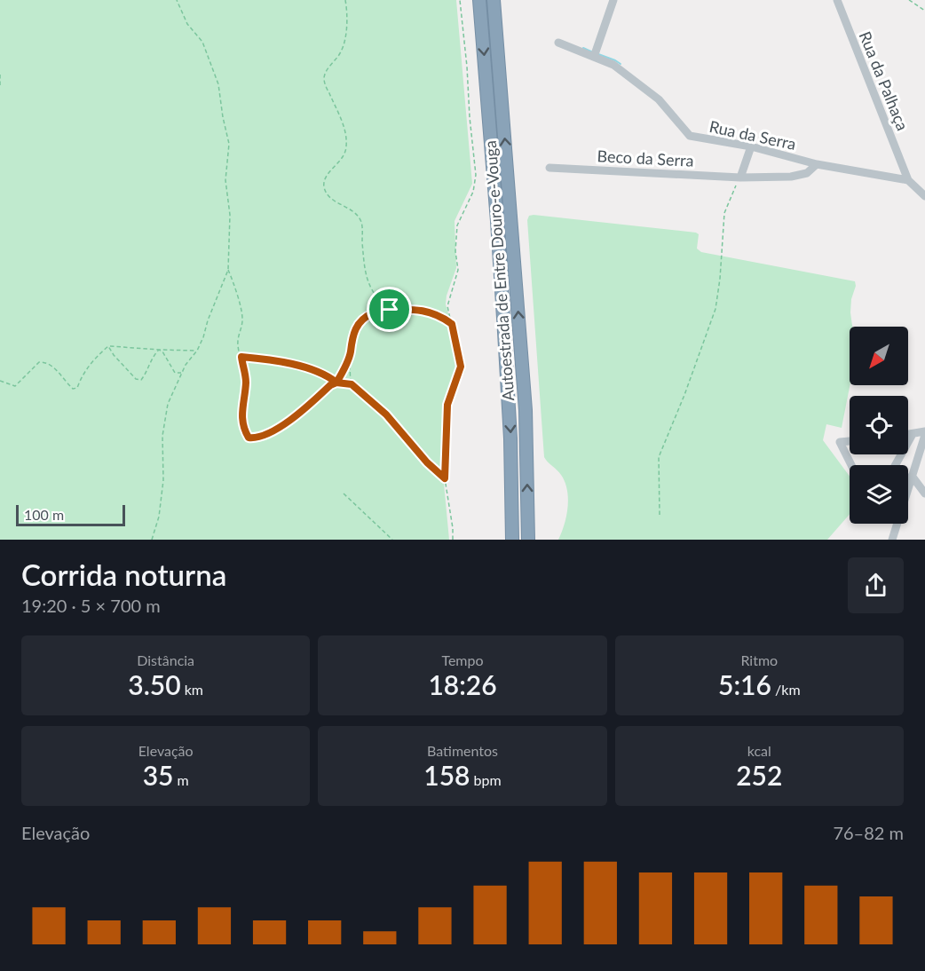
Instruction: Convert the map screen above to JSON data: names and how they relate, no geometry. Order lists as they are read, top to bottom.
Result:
{
  "streets": {
    "highway": ["Autoestrada de Entre Douro-e-Vouga"],
    "street": ["Rua da Palhaça", "Rua da Serra", "Beco da Serra"]
  },
  "crossings": [
    ["Rua da Palhaça", "Rua da Serra"],
    ["Rua da Serra", "Beco da Serra"]
  ],
  "scale_bar": "100 m",
  "north": "bottom left",
  "page": {
    "scale": "100 m",
    "heading": ["Corrida noturna", "19:20 · 5 × 700 m"],
    "stats": [
      ["Distância", "3.50 km"],
      ["Tempo", "18:26"],
      ["Ritmo", "5:16 /km"],
      ["Elevação", "35 m"],
      ["Batimentos", "158 bpm"],
      ["kcal", "252"]
    ],
    "chart": ["Elevação", "76–82 m"]
  }
}
